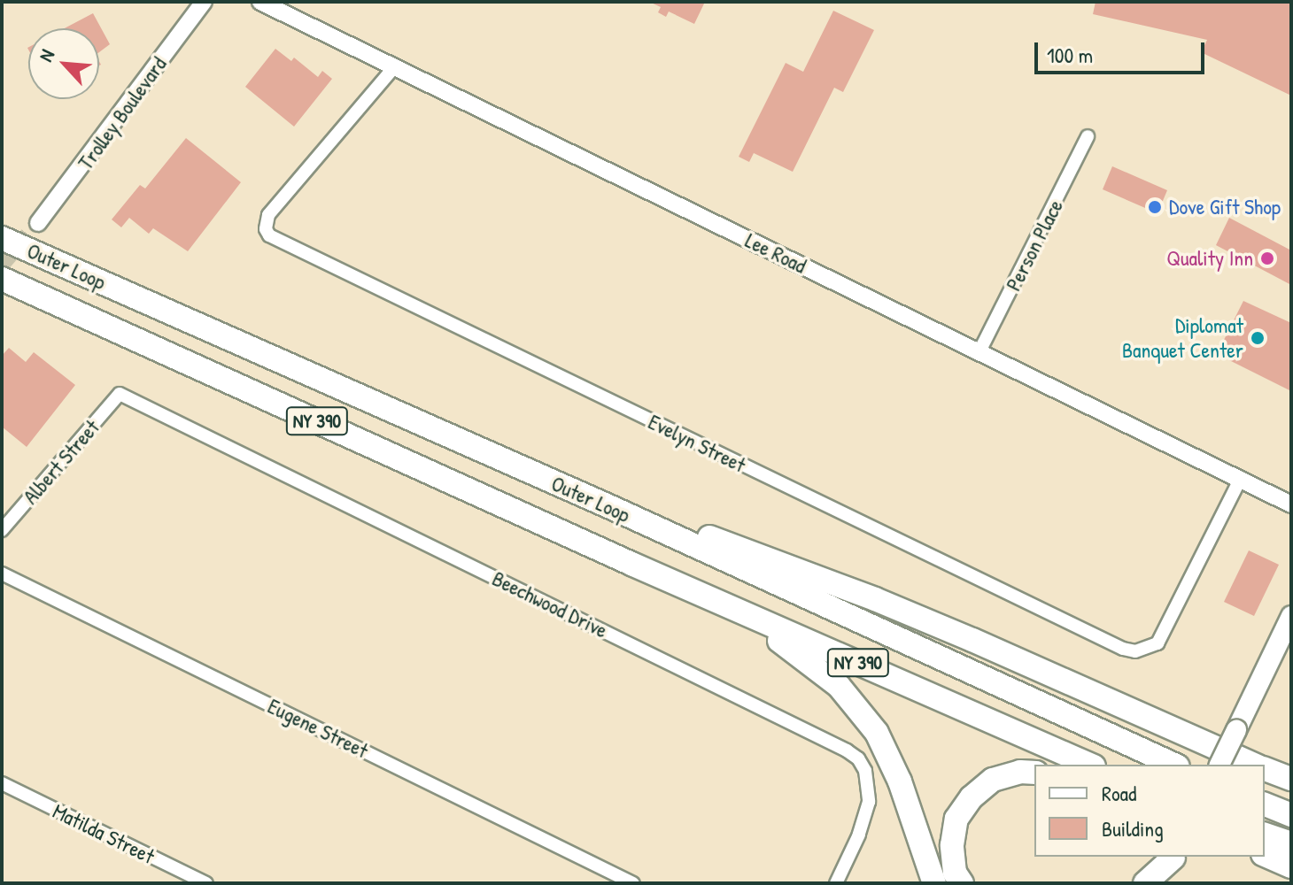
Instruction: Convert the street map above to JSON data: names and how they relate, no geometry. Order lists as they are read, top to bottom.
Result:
{
  "streets": {
    "highway": ["Outer Loop", "NY 390"],
    "street": [
      "Trolley Boulevard",
      "Person Place",
      "Lee Road",
      "Evelyn Street",
      "Albert Street",
      "Beechwood Drive",
      "Eugene Street",
      "Matilda Street"
    ]
  },
  "crossings": [
    ["Person Place", "Lee Road"],
    ["Lee Road", "Evelyn Street"],
    ["Albert Street", "Beechwood Drive"]
  ],
  "places": ["Dove Gift Shop", "Quality Inn", "Diplomat Banquet Center"],
  "legend": ["Road", "Building"],
  "scale_bar": "100 m",
  "north": "top left"
}
